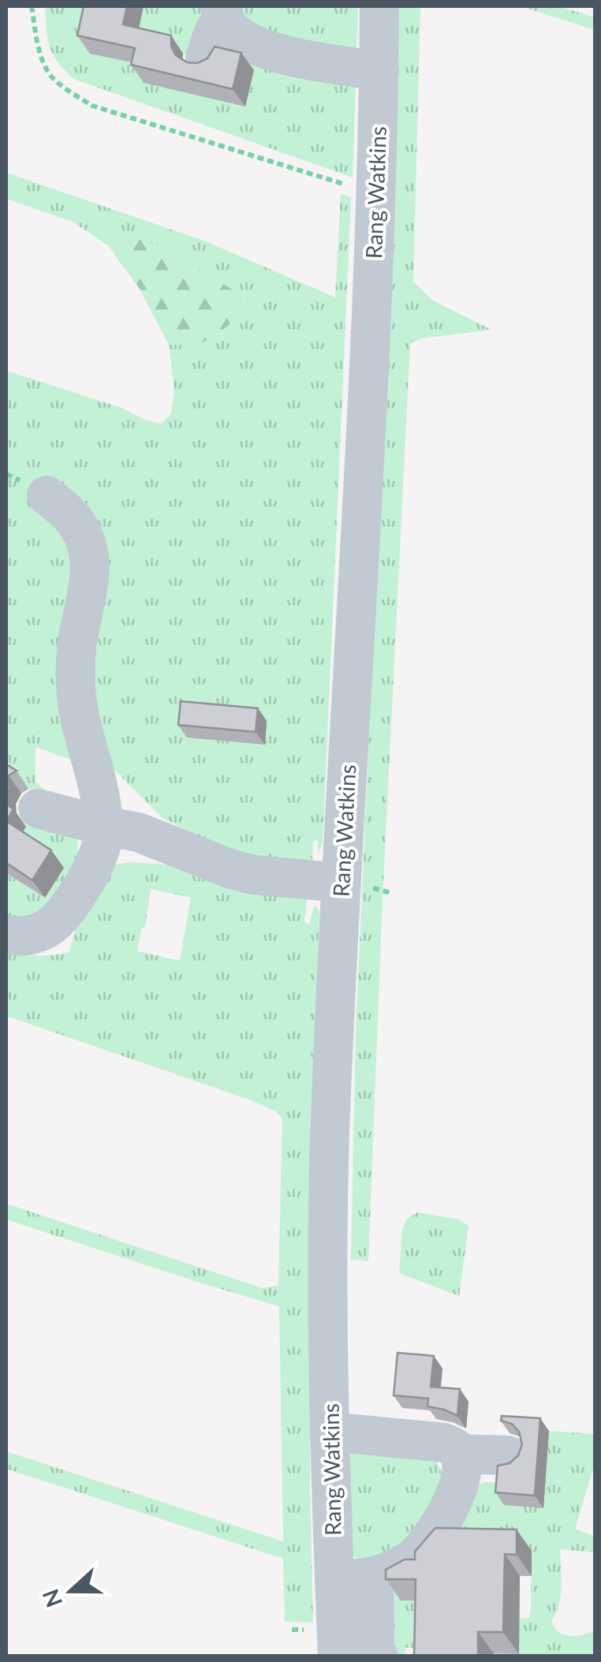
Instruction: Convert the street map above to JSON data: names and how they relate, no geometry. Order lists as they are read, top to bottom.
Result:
{
  "streets": {
    "street": ["Rang Watkins"]
  },
  "north": "left"
}
